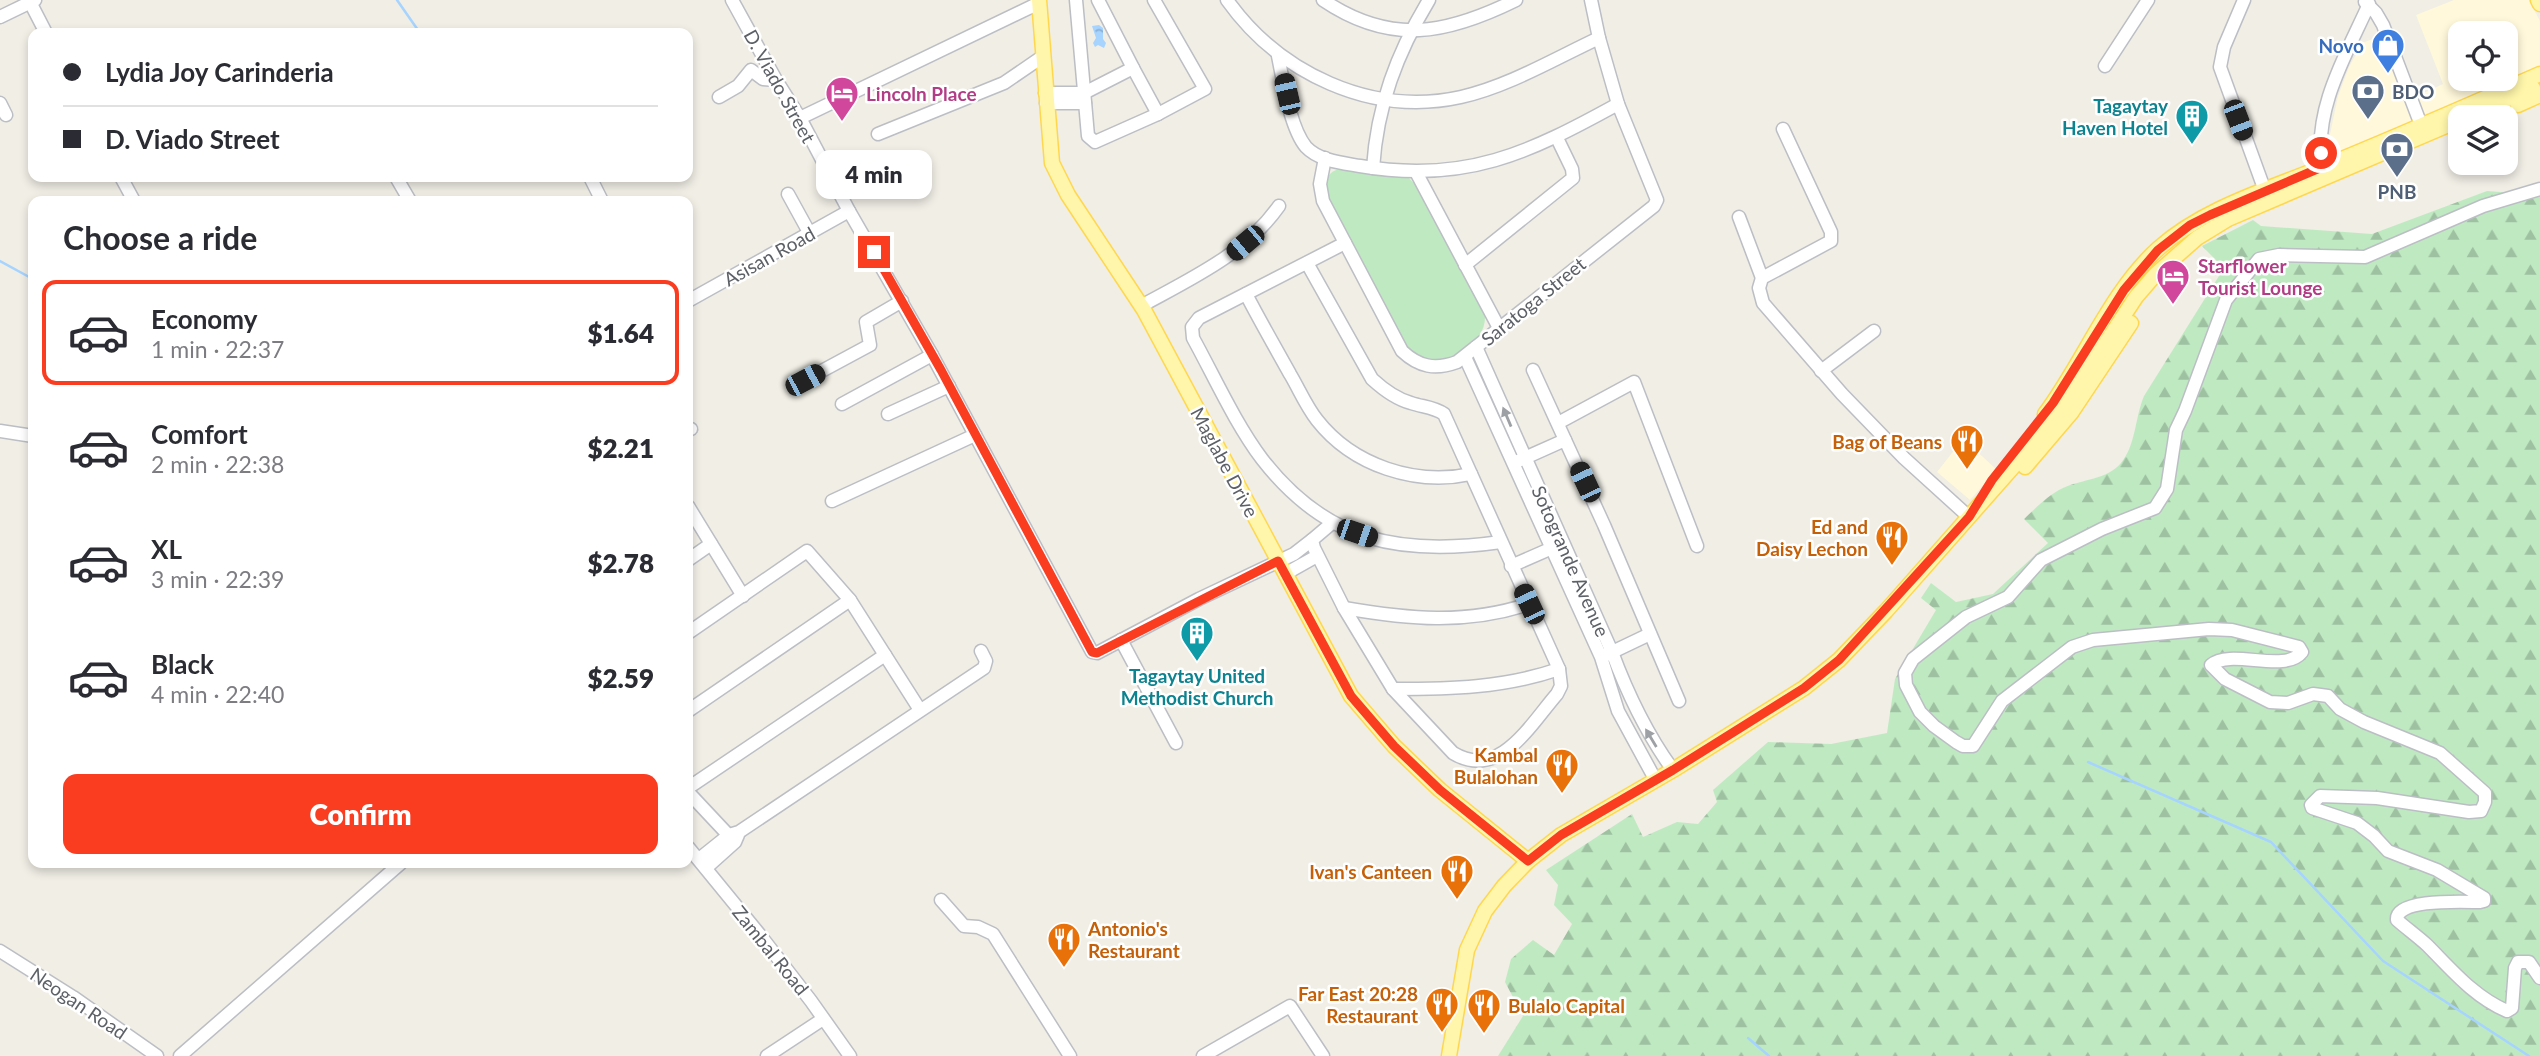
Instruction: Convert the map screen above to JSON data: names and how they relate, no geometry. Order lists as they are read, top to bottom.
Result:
{
  "streets": {
    "main road": ["Maglabe Drive"],
    "street": [
      "D. Viado Street",
      "Asisan Road",
      "Saratoga Street",
      "Sotogrande Avenue",
      "Zambal Road",
      "Neogan Road"
    ]
  },
  "crossings": [
    ["D. Viado Street", "Asisan Road"],
    ["D. Viado Street", "Maglabe Drive"],
    ["Saratoga Street", "Sotogrande Avenue"]
  ],
  "places": {
    "shop": ["Novo"],
    "bank": ["BDO", "PNB"],
    "hotel": ["Lincoln Place", "Starflower Tourist Lounge"],
    "building": ["Tagaytay Haven Hotel", "Tagaytay United Methodist Church"],
    "restaurant": [
      "Bag of Beans",
      "Ed and Daisy Lechon",
      "Kambal Bulalohan",
      "Ivan's Canteen",
      "Antonio's Restaurant",
      "Far East 20:28 Restaurant",
      "Bulalo Capital"
    ]
  },
  "page": {
    "banner": ["Lydia Joy Carinderia", "D. Viado Street"],
    "bubble": "4 min",
    "heading": "Choose a ride",
    "list": [
      {
        "name": "Economy",
        "note": "1 min · 22:37",
        "value": "$1.64"
      },
      {
        "name": "Comfort",
        "note": "2 min · 22:38",
        "value": "$2.21"
      },
      {
        "name": "XL",
        "note": "3 min · 22:39",
        "value": "$2.78"
      },
      {
        "name": "Black",
        "note": "4 min · 22:40",
        "value": "$2.59"
      }
    ],
    "buttons": "Confirm"
  }
}
